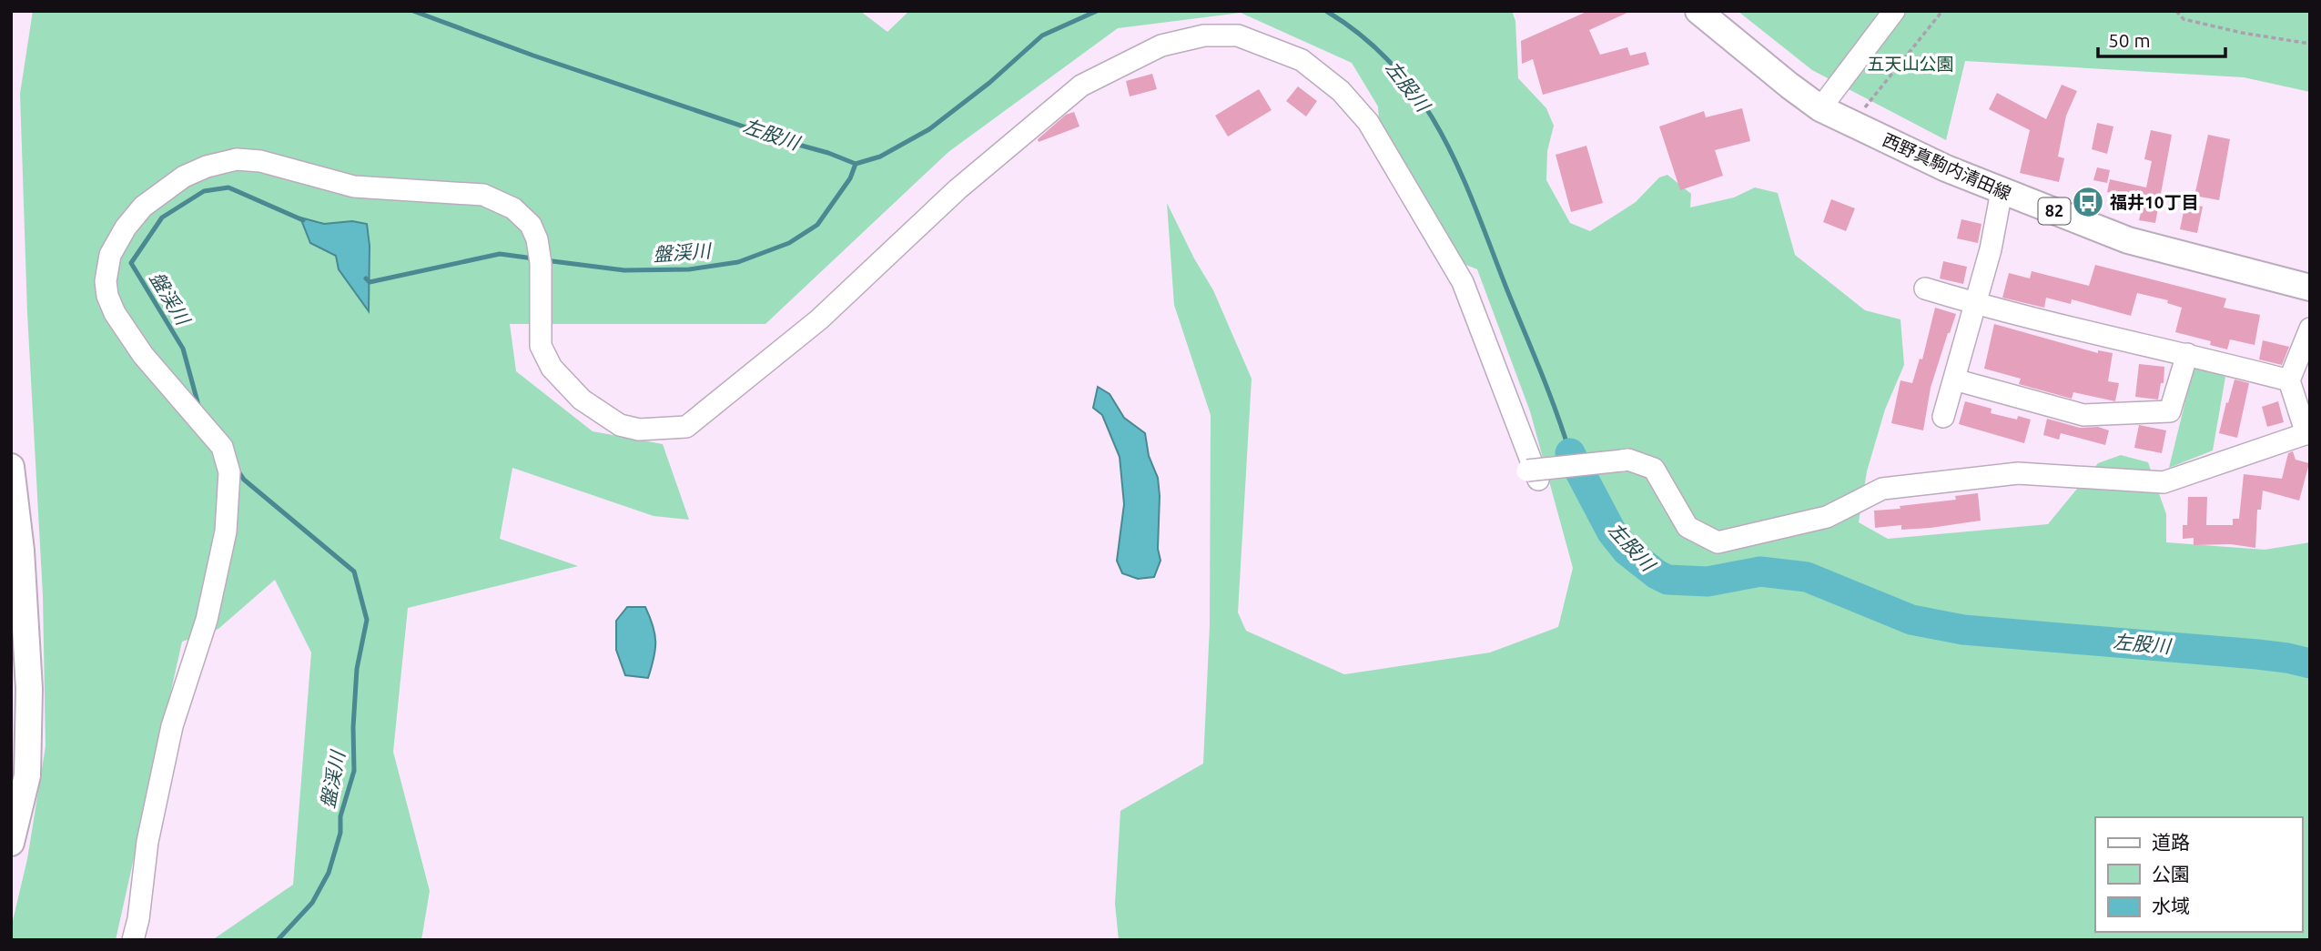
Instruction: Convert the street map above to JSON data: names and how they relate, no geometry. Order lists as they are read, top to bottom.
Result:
{
  "streets": {
    "main road": ["西野真駒内清田線", "82"]
  },
  "water": ["左股川", "盤渓川"],
  "parks": ["五天山公園"],
  "places": {
    "bus stop": ["福井10丁目"]
  },
  "legend": ["道路", "公園", "水域"],
  "scale_bar": "50 m"
}
